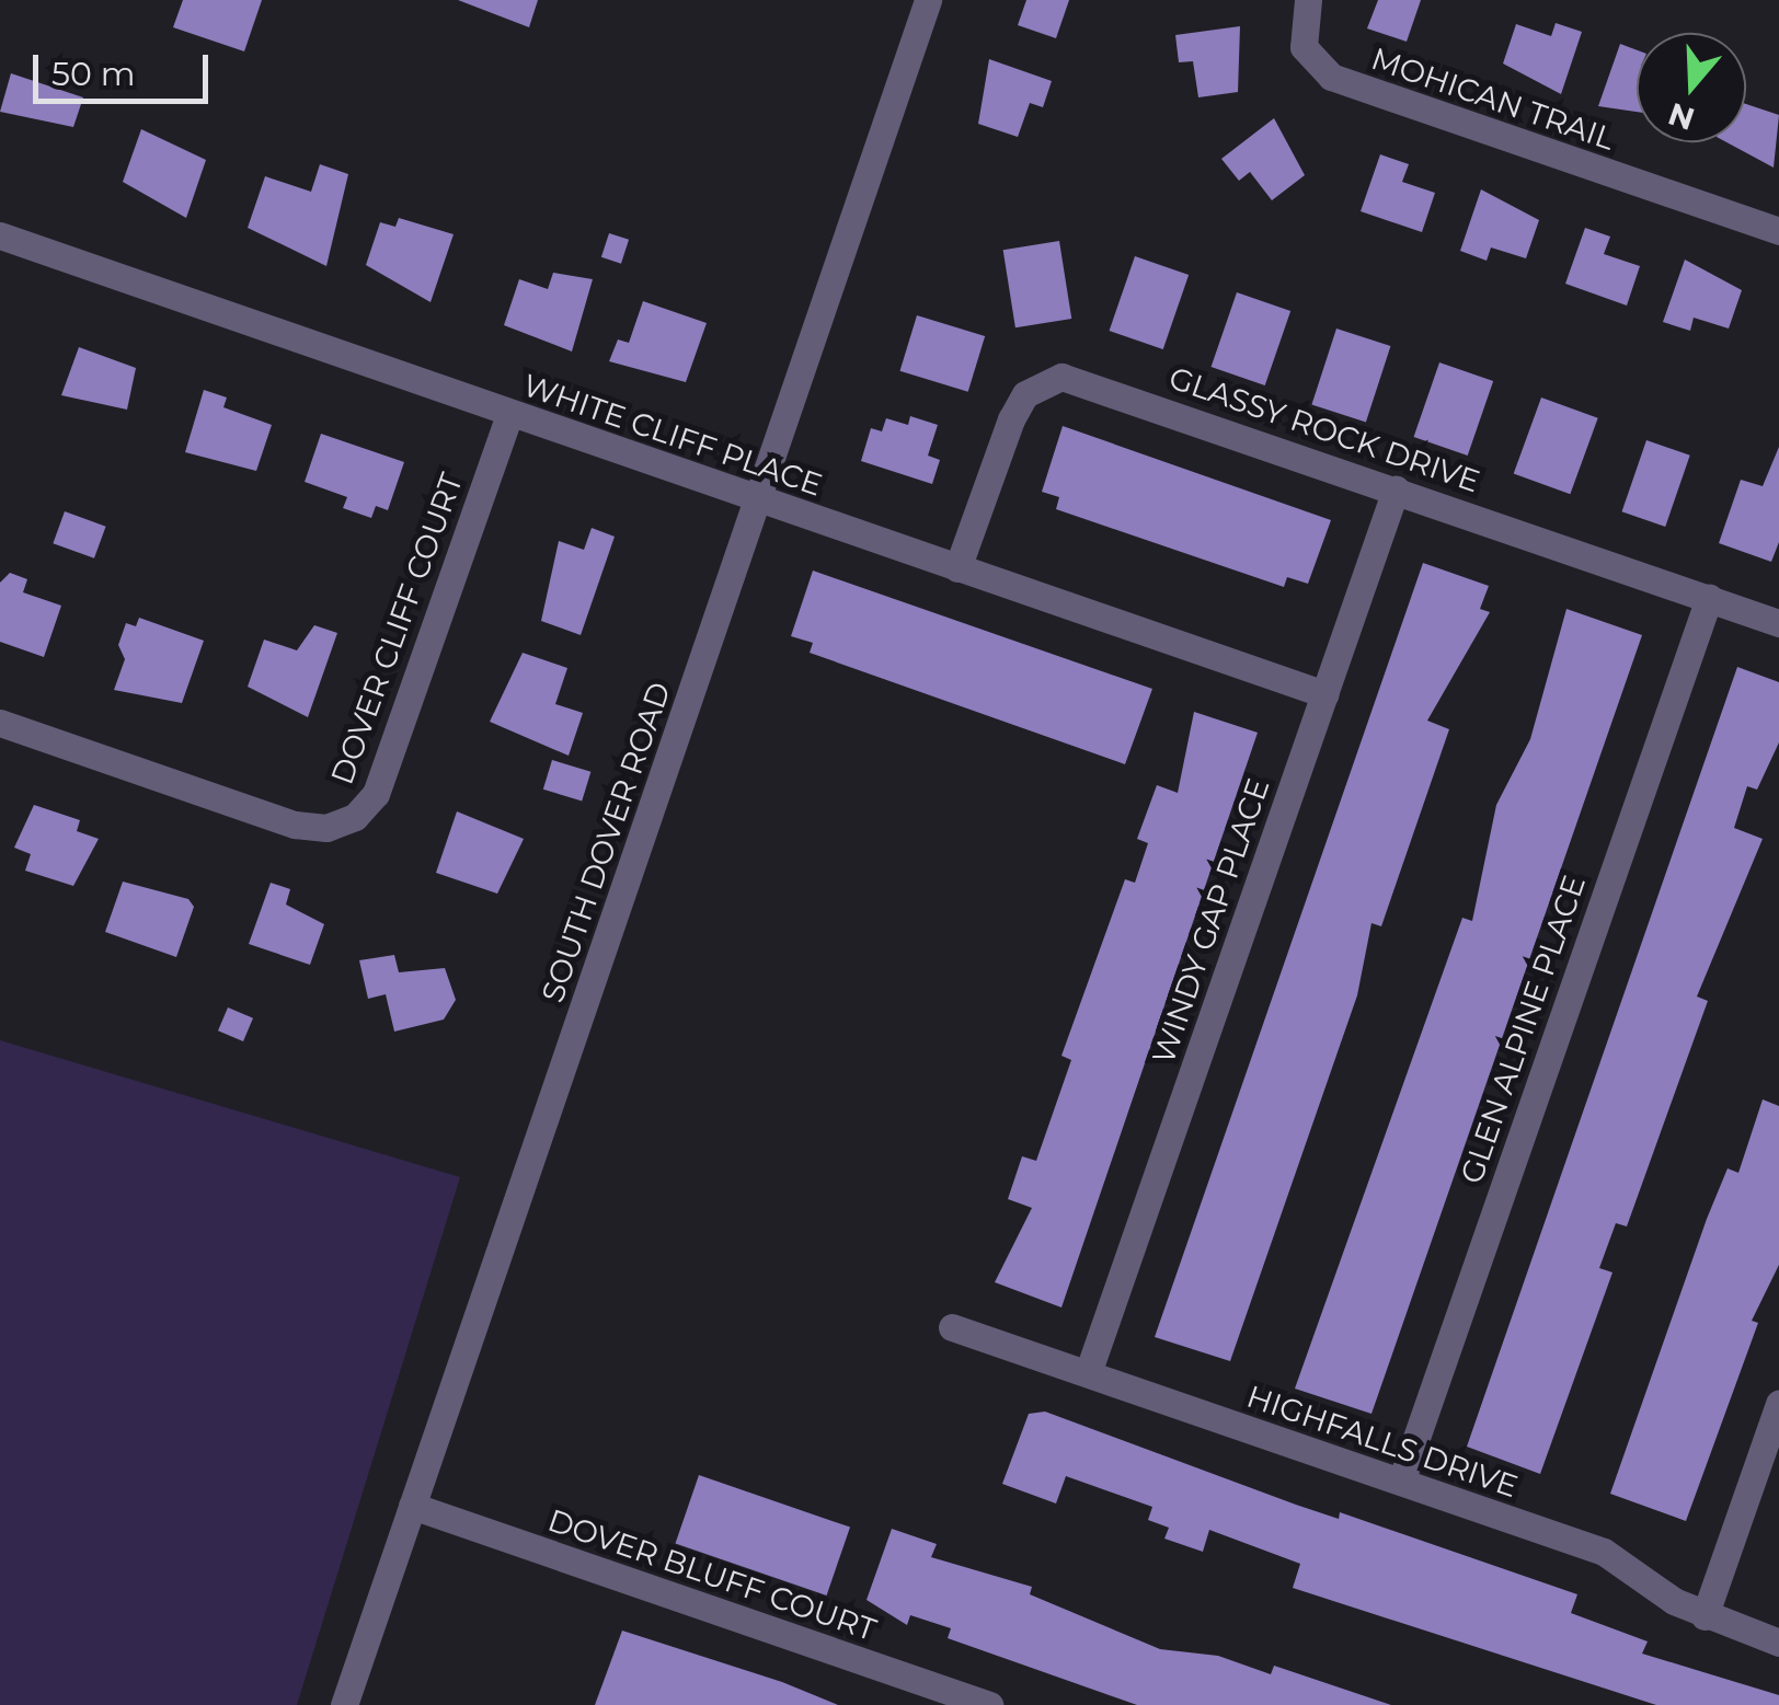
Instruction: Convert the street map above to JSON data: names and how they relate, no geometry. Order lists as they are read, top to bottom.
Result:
{
  "streets": {
    "street": [
      "MOHICAN TRAIL",
      "GLASSY ROCK DRIVE",
      "WHITE CLIFF PLACE",
      "DOVER CLIFF COURT",
      "SOUTH DOVER ROAD",
      "WINDY GAP PLACE",
      "GLEN ALPINE PLACE",
      "HIGHFALLS DRIVE",
      "DOVER BLUFF COURT"
    ]
  },
  "crossings": [
    ["GLASSY ROCK DRIVE", "WHITE CLIFF PLACE"],
    ["GLASSY ROCK DRIVE", "WINDY GAP PLACE"],
    ["GLASSY ROCK DRIVE", "GLEN ALPINE PLACE"],
    ["WHITE CLIFF PLACE", "DOVER CLIFF COURT"],
    ["WHITE CLIFF PLACE", "SOUTH DOVER ROAD"],
    ["WHITE CLIFF PLACE", "WINDY GAP PLACE"],
    ["SOUTH DOVER ROAD", "DOVER BLUFF COURT"],
    ["WINDY GAP PLACE", "HIGHFALLS DRIVE"],
    ["GLEN ALPINE PLACE", "HIGHFALLS DRIVE"]
  ],
  "scale_bar": "50 m",
  "north": "bottom"
}
